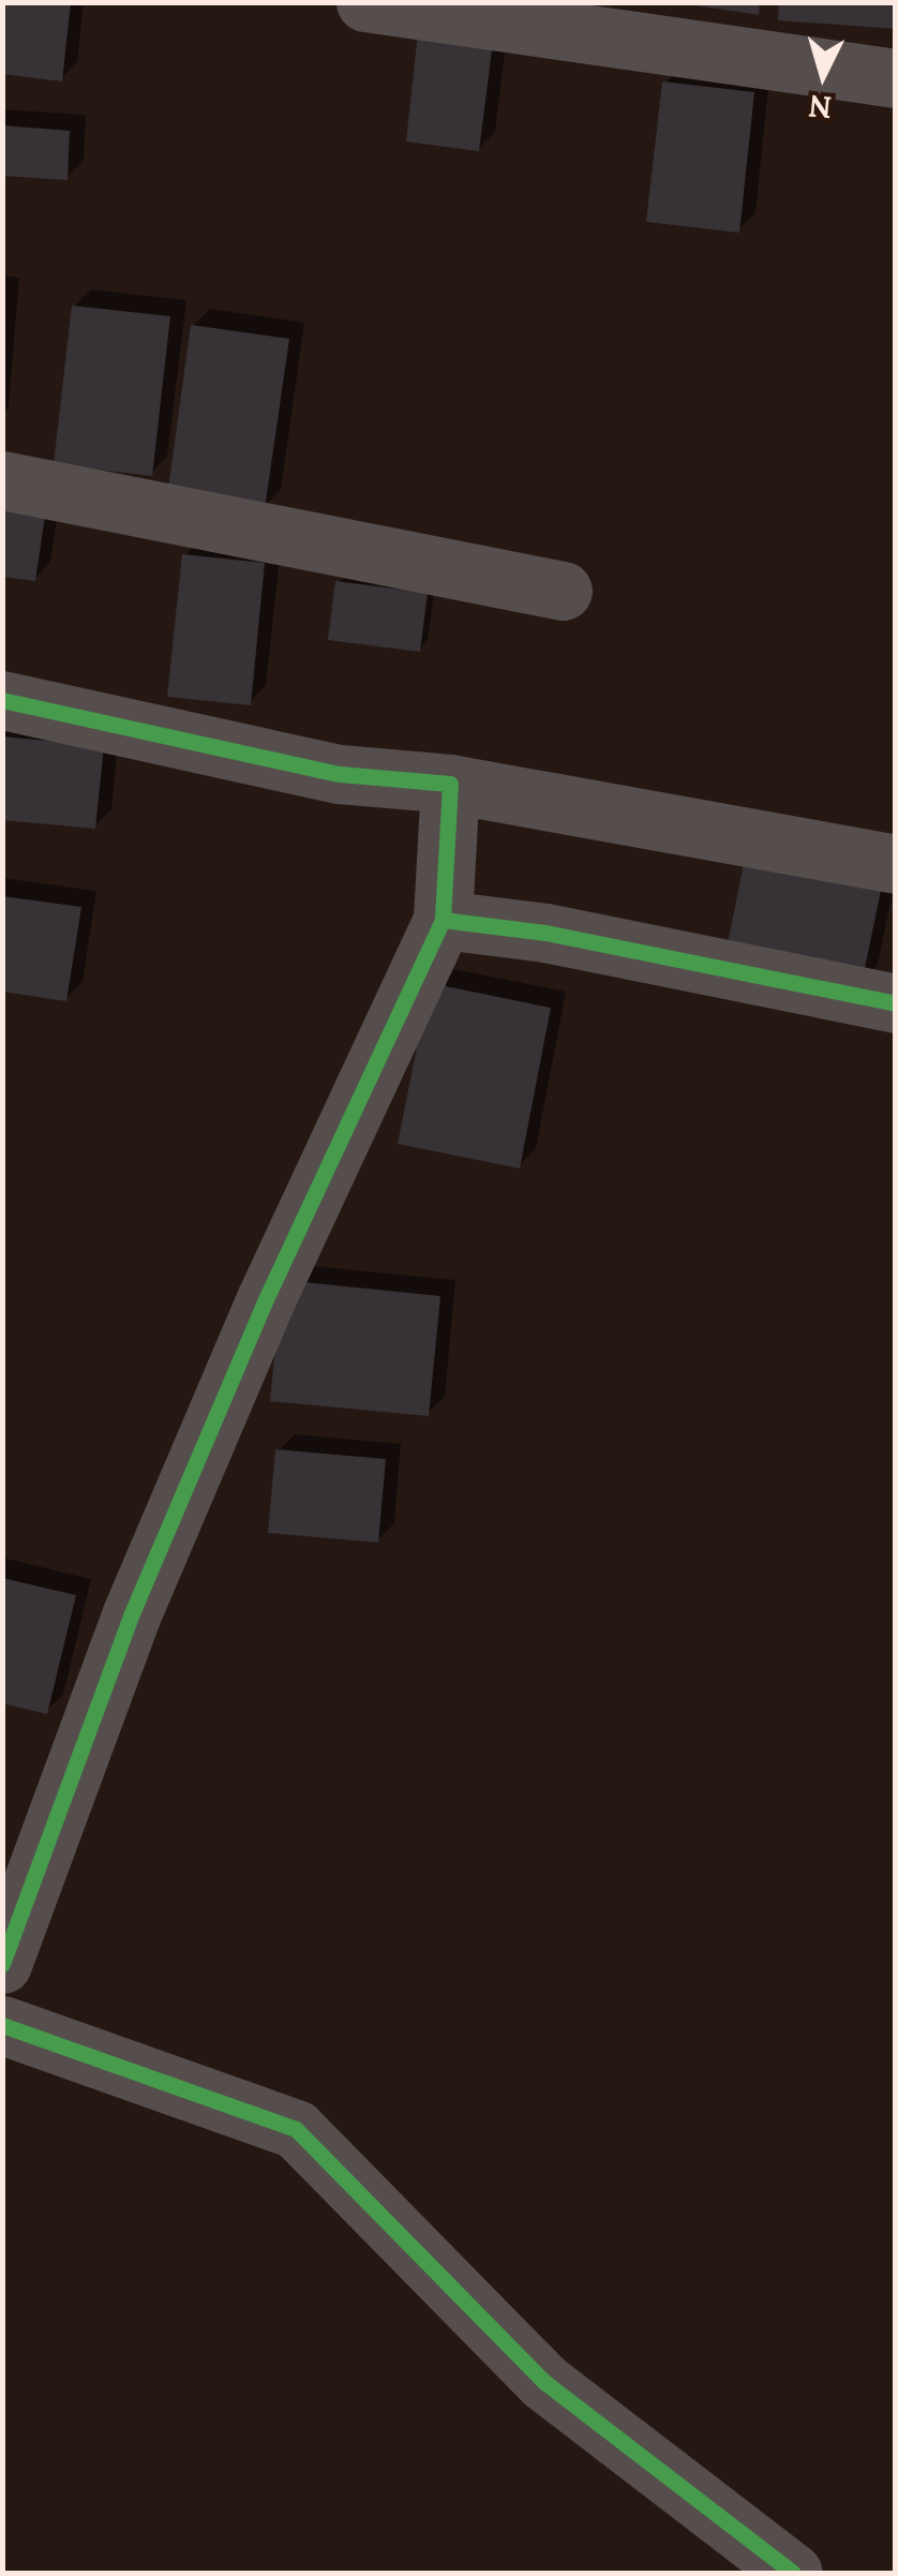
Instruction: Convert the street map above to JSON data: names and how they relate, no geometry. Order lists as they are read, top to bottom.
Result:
{
  "north": "bottom"
}
